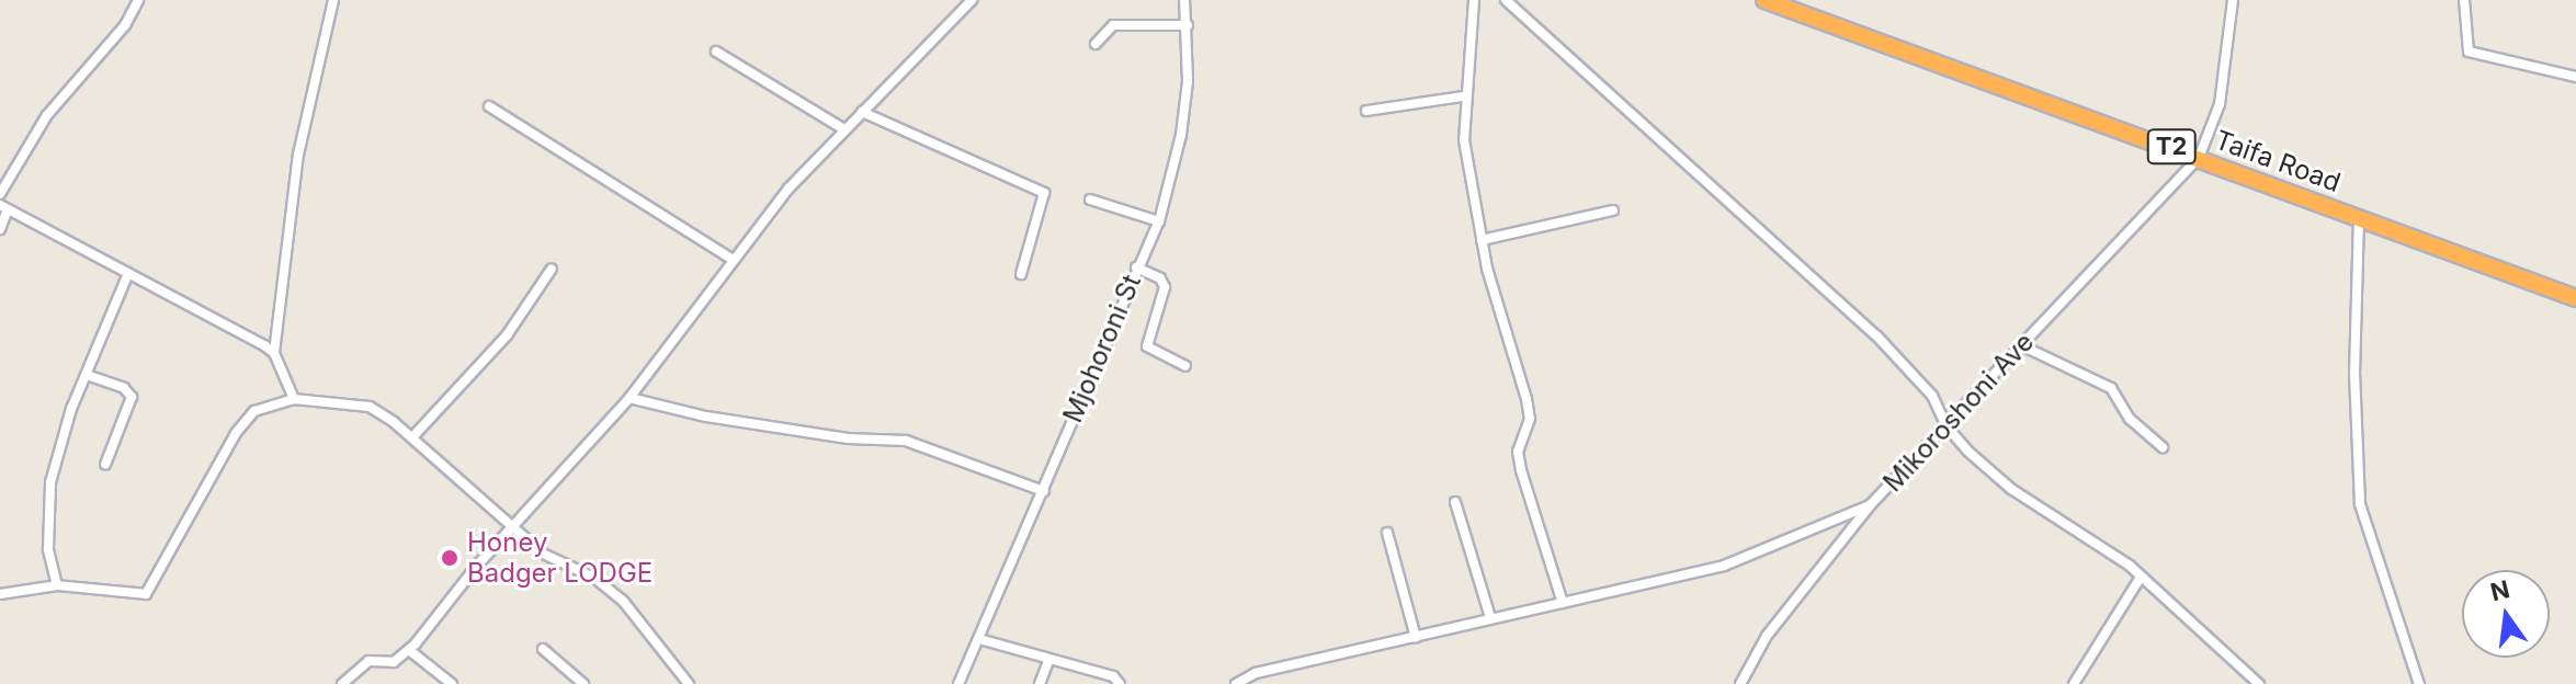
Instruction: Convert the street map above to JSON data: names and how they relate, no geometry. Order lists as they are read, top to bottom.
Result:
{
  "streets": {
    "highway": ["T2", "Taifa Road"],
    "street": ["Mjohoroni St", "Mikoroshoni Ave"]
  },
  "crossings": [
    ["Taifa Road", "Mikoroshoni Ave"]
  ],
  "places": ["Honey Badger LODGE"],
  "north": "top"
}
